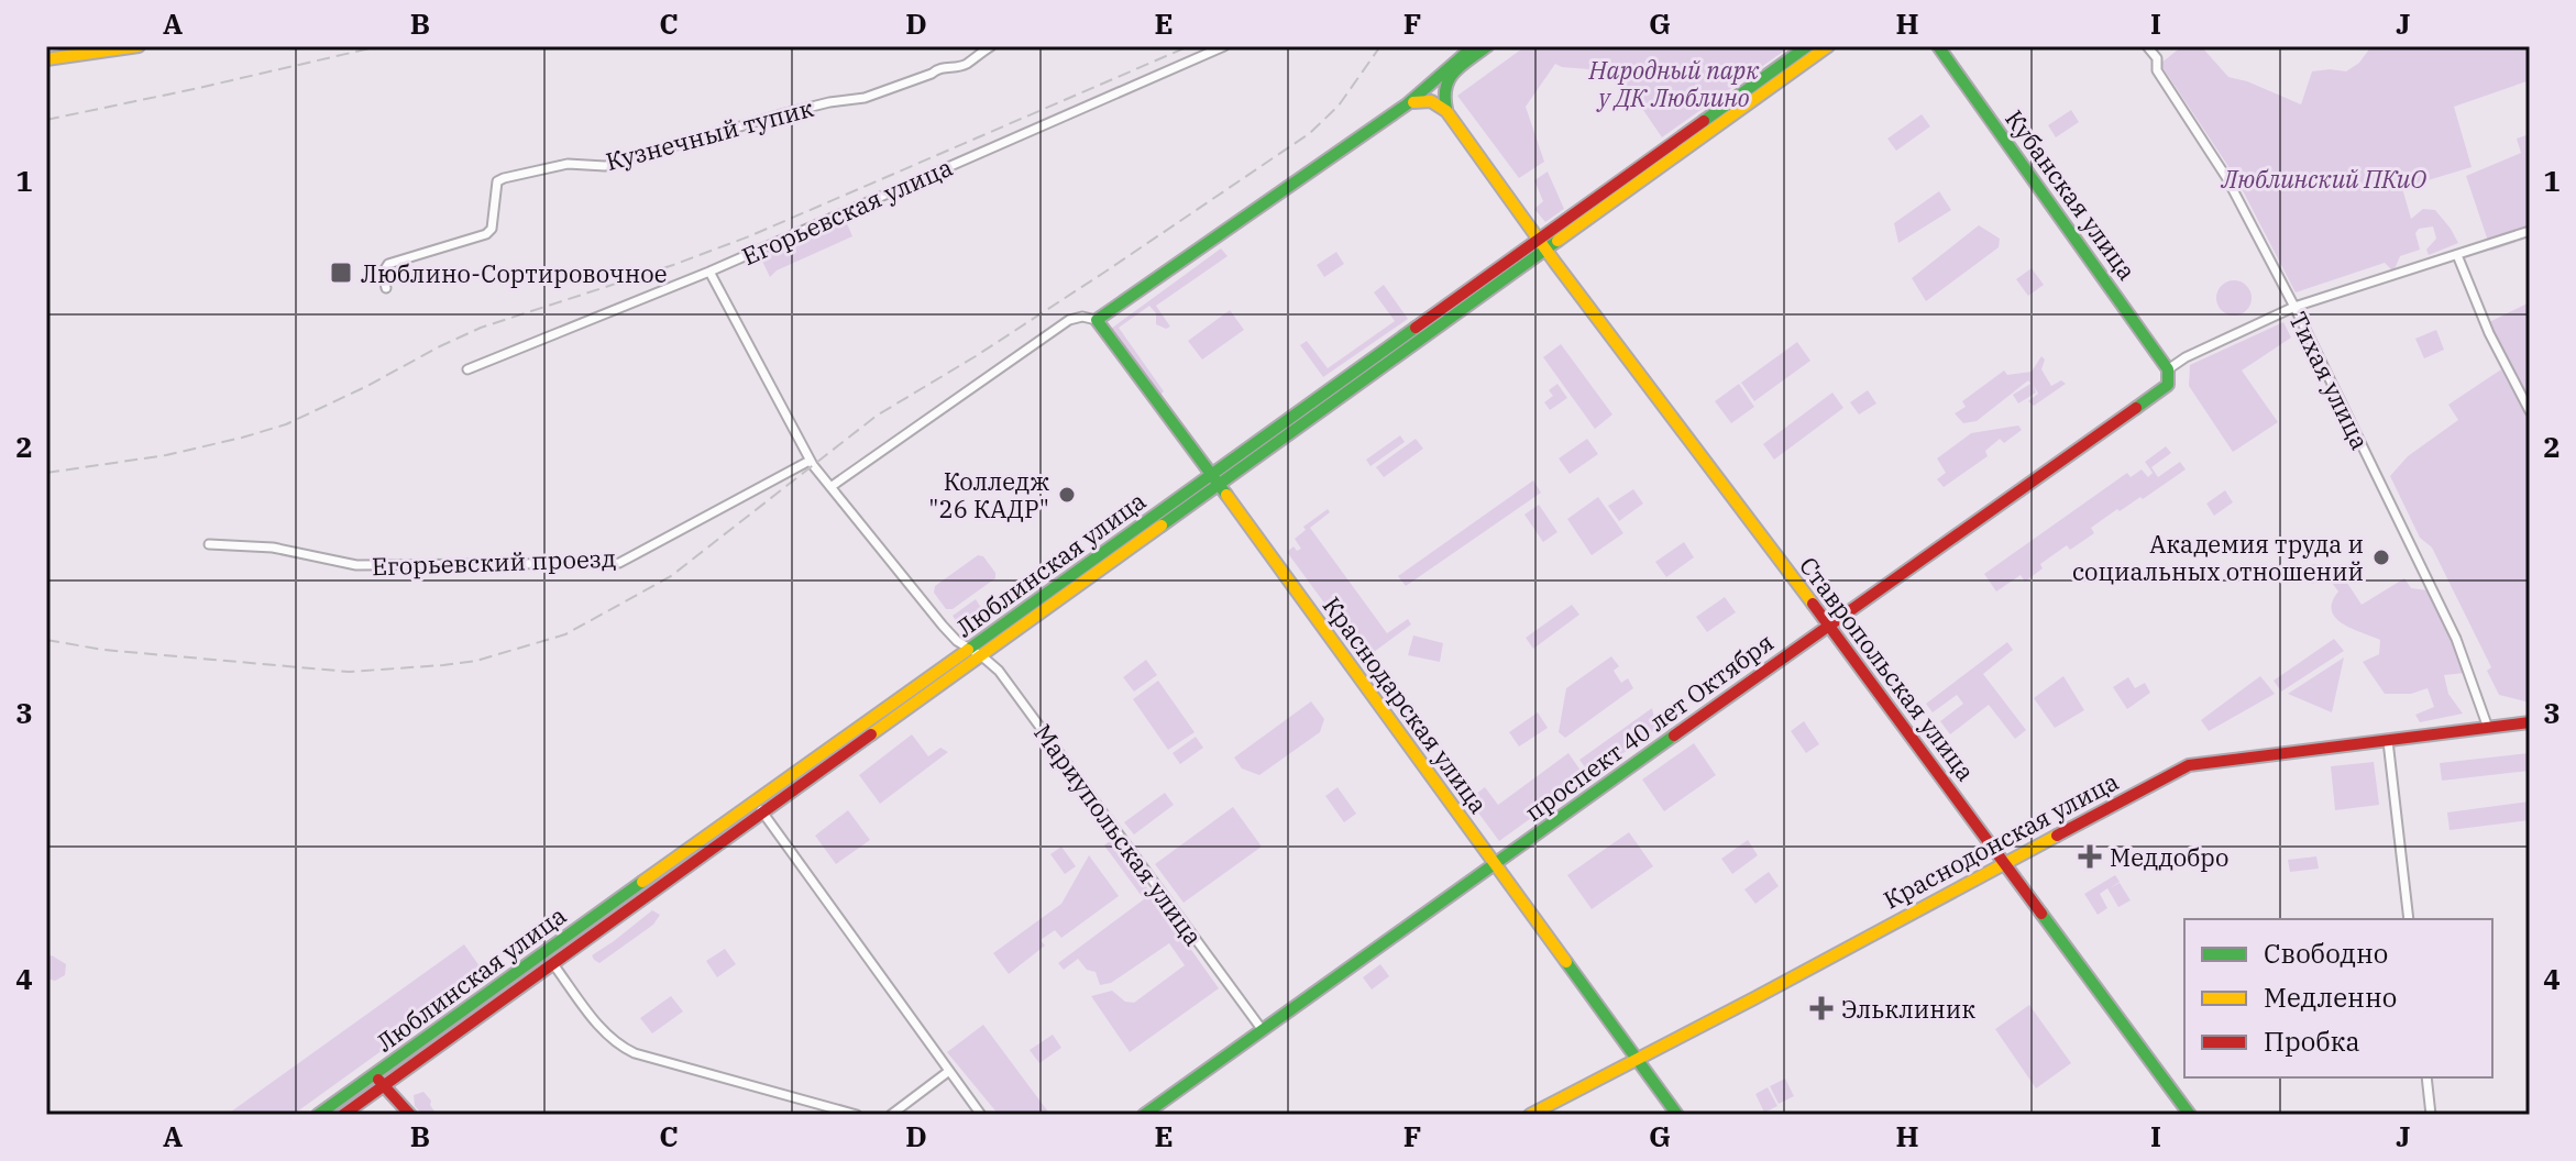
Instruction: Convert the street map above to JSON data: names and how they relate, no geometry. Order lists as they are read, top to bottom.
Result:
{
  "streets": {
    "main road": [
      "Кубанская улица",
      "Люблинская улица",
      "Ставропольская улица",
      "Краснодарская улица",
      "проспект 40 лет Октября",
      "Краснодонская улица"
    ],
    "street": [
      "Кузнечный тупик",
      "Егорьевская улица",
      "Тихая улица",
      "Егорьевский проезд",
      "Мариупольская улица"
    ]
  },
  "crossings": [
    ["Кубанская улица", "проспект 40 лет Октября"],
    ["Тихая улица", "Краснодонская улица"],
    ["Люблинская улица", "Ставропольская улица"],
    ["Люблинская улица", "Краснодарская улица"],
    ["Люблинская улица", "Мариупольская улица"],
    ["Ставропольская улица", "проспект 40 лет Октября"],
    ["Ставропольская улица", "Краснодонская улица"],
    ["Краснодарская улица", "проспект 40 лет Октября"],
    ["Краснодарская улица", "Краснодонская улица"],
    ["проспект 40 лет Октября", "Мариупольская улица"]
  ],
  "parks": ["Народный парк у ДК Люблино", "Люблинский ПКиО"],
  "places": {
    "transit": ["Люблино-Сортировочное"],
    "other": ["Колледж \"26 КАДР\"", "Академия труда и социальных отношений"],
    "health": ["Меддобро", "Эльклиник"]
  },
  "legend": ["Свободно", "Медленно", "Пробка"],
  "grid": {
    "columns": [
      "A",
      "B",
      "C",
      "D",
      "E",
      "F",
      "G",
      "H",
      "I",
      "J"
    ],
    "rows": [
      "1",
      "2",
      "3",
      "4"
    ]
  }
}
